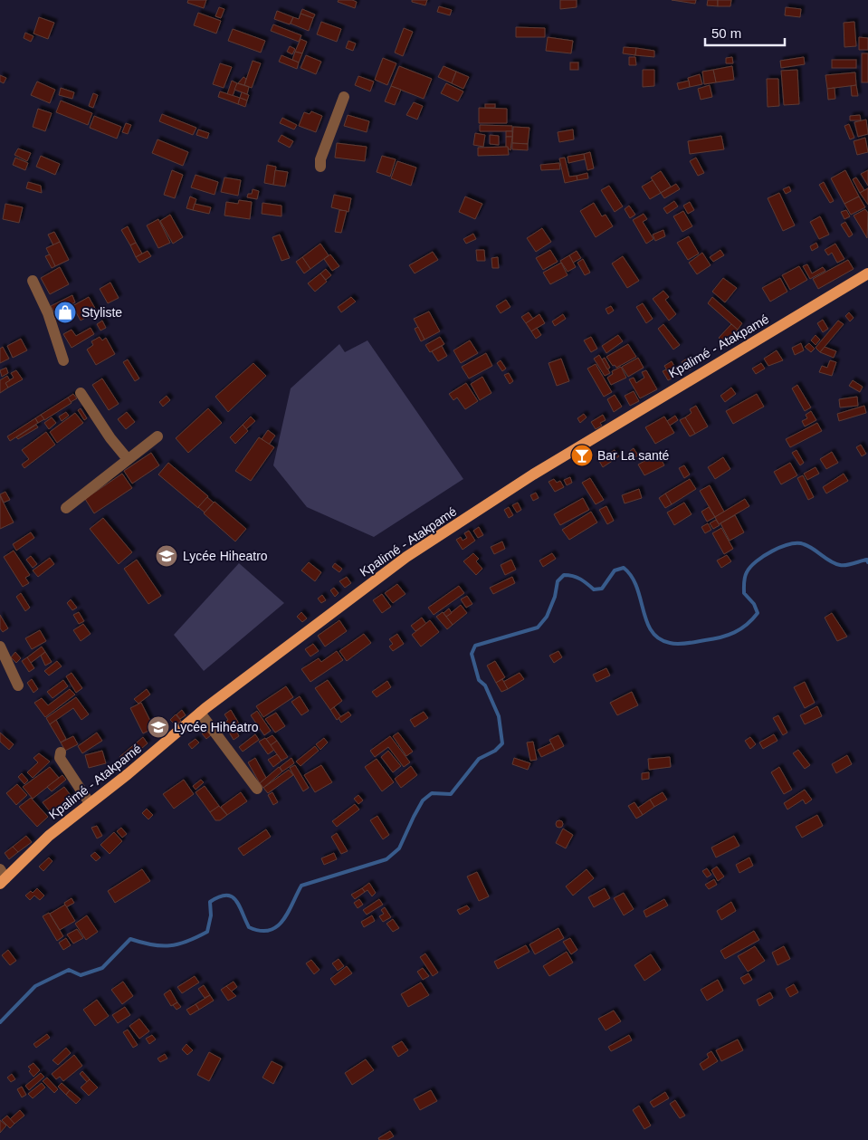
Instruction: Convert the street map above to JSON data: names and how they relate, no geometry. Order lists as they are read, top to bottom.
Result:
{
  "streets": {
    "main road": ["Kpalimé - Atakpamé"]
  },
  "places": {
    "shop": ["Styliste"],
    "bar": ["Bar La santé"],
    "school or university": ["Lycée Hiheatro", "Lycée Hihéatro"]
  },
  "scale_bar": "50 m"
}
